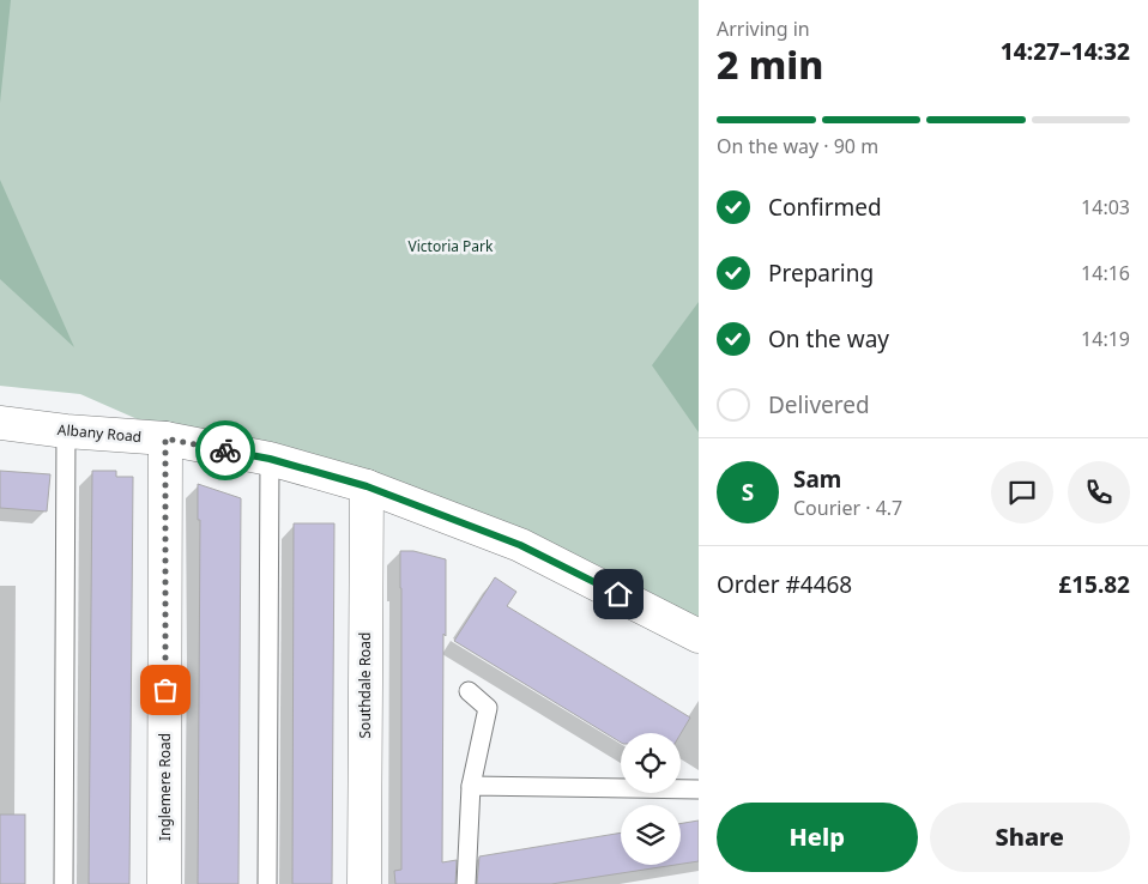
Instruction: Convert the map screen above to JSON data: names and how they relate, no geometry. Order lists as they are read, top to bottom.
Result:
{
  "streets": {
    "street": ["Albany Road", "Southdale Road", "Inglemere Road"]
  },
  "crossings": [
    ["Albany Road", "Southdale Road"],
    ["Albany Road", "Inglemere Road"]
  ],
  "parks": ["Victoria Park"],
  "page": {
    "heading": ["2 min", "Arriving in", "14:27–14:32"],
    "panel": [
      "Sam",
      "Courier · 4.7",
      "Order #4468",
      "£15.82"
    ],
    "bar": "On the way · 90 m",
    "list": [
      ["Confirmed", "14:03"],
      ["Preparing", "14:16"],
      ["On the way", "14:19"],
      "Delivered"
    ],
    "round": "S",
    "buttons": ["Help", "Share"]
  }
}
